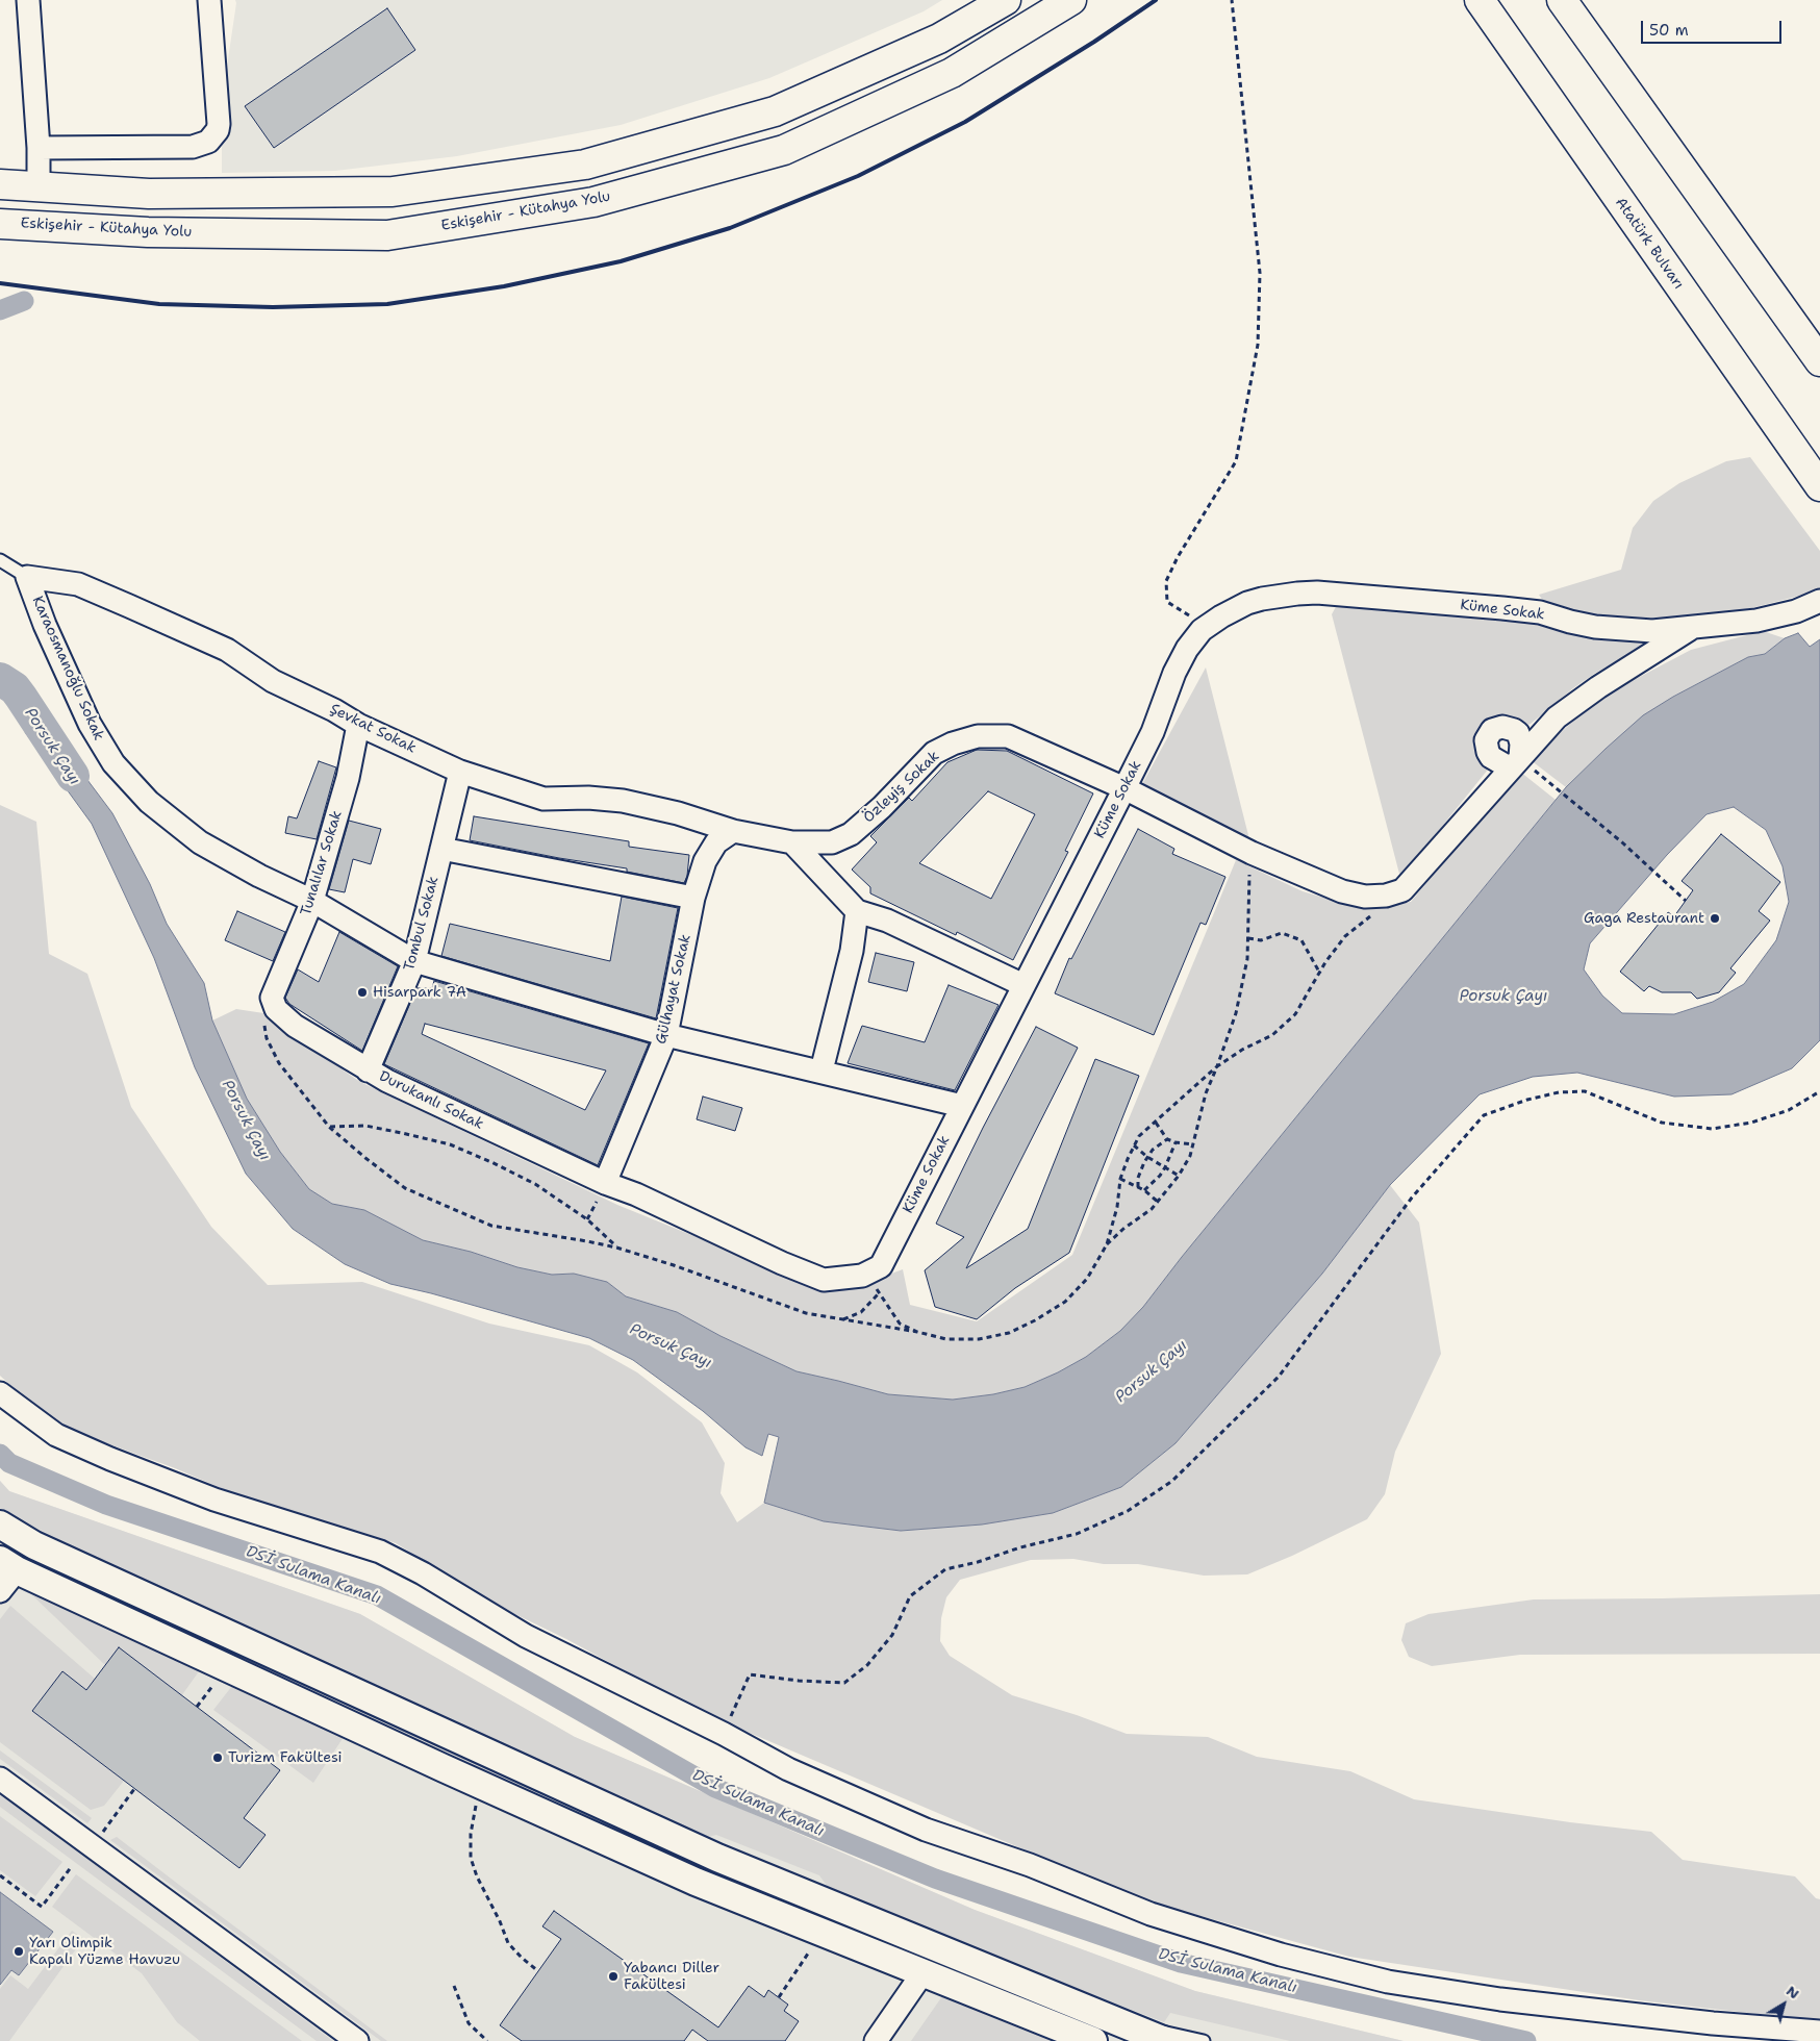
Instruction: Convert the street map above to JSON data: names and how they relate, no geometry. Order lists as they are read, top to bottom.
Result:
{
  "streets": {
    "highway": ["Eskişehir - Kütahya Yolu", "Atatürk Bulvarı"],
    "street": [
      "Küme Sokak",
      "Karaosmanoğlu Sokak",
      "Şevkat Sokak",
      "Özleyiş Sokak",
      "Tunalılar Sokak",
      "Tombul Sokak",
      "Gülhayat Sokak",
      "Durukanlı Sokak"
    ]
  },
  "crossings": [
    ["Küme Sokak", "Karaosmanoğlu Sokak"],
    ["Küme Sokak", "Özleyiş Sokak"],
    ["Karaosmanoğlu Sokak", "Şevkat Sokak"],
    ["Karaosmanoğlu Sokak", "Tunalılar Sokak"],
    ["Karaosmanoğlu Sokak", "Tombul Sokak"],
    ["Karaosmanoğlu Sokak", "Gülhayat Sokak"],
    ["Şevkat Sokak", "Özleyiş Sokak"],
    ["Şevkat Sokak", "Tunalılar Sokak"],
    ["Şevkat Sokak", "Tombul Sokak"],
    ["Şevkat Sokak", "Gülhayat Sokak"],
    ["Özleyiş Sokak", "Gülhayat Sokak"],
    ["Tunalılar Sokak", "Durukanlı Sokak"],
    ["Tombul Sokak", "Durukanlı Sokak"],
    ["Gülhayat Sokak", "Durukanlı Sokak"]
  ],
  "water": ["Porsuk Çayı", "DSİ Sulama Kanalı"],
  "places": [
    "Gaga Restaurant",
    "Hisarpark 7A",
    "Turizm Fakültesi",
    "Yarı Olimpik Kapalı Yüzme Havuzu",
    "Yabancı Diller Fakültesi"
  ],
  "scale_bar": "50 m",
  "north": "top right"
}
